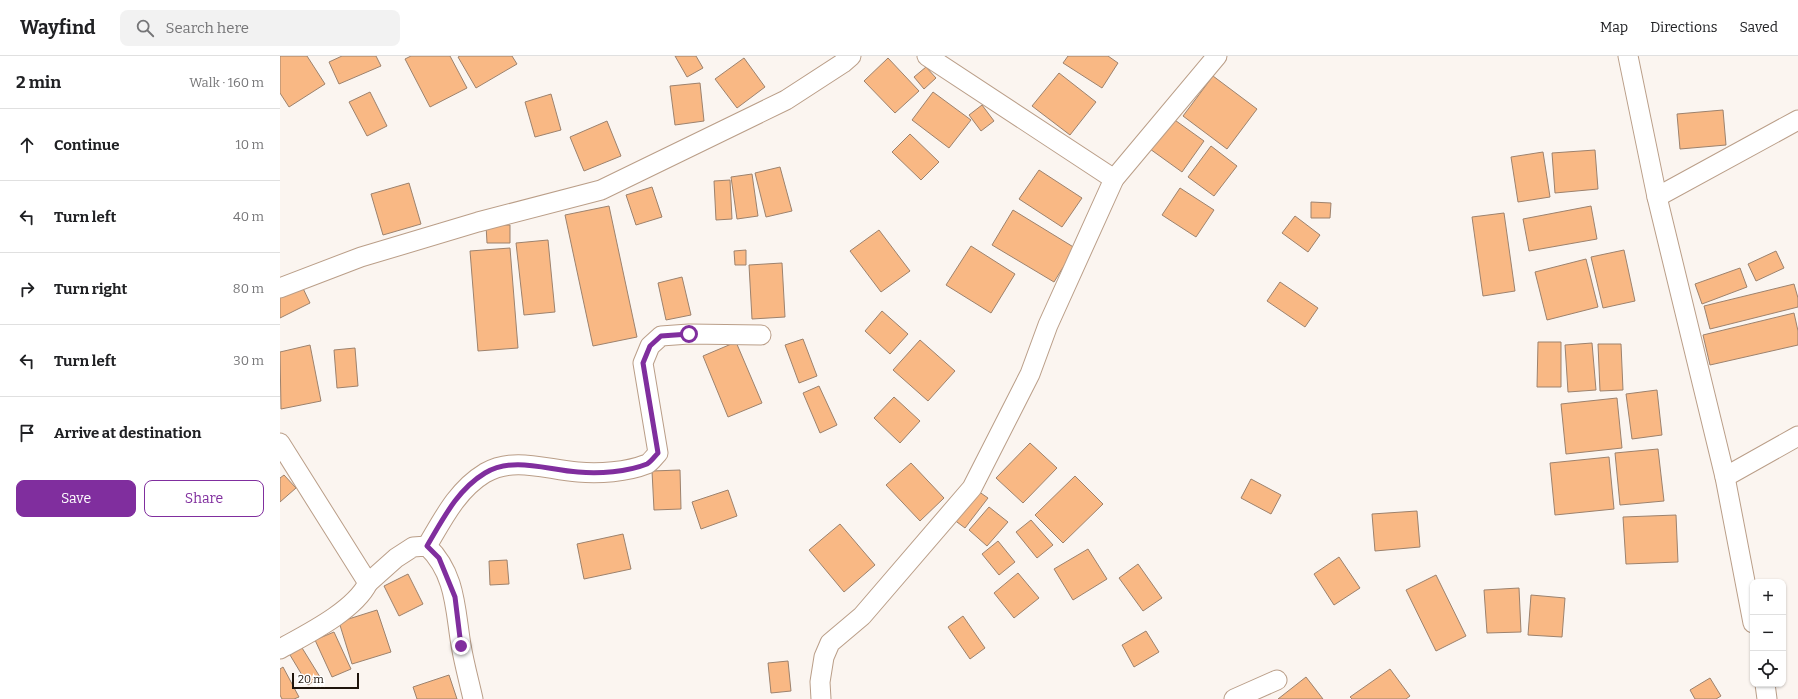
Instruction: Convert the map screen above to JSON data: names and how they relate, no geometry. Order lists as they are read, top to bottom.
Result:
{
  "scale_bar": "20 m",
  "page": {
    "header": "Wayfind",
    "search": "Search here",
    "nav": ["Map", "Directions", "Saved"],
    "heading": ["2 min", "Walk · 160 m"],
    "list": [
      ["Continue", "10 m"],
      ["Turn left", "40 m"],
      ["Turn right", "80 m"],
      ["Turn left", "30 m"],
      "Arrive at destination"
    ],
    "buttons": ["Save", "Share"],
    "map_buttons": ["+", "−"],
    "scale": "20 m"
  }
}
